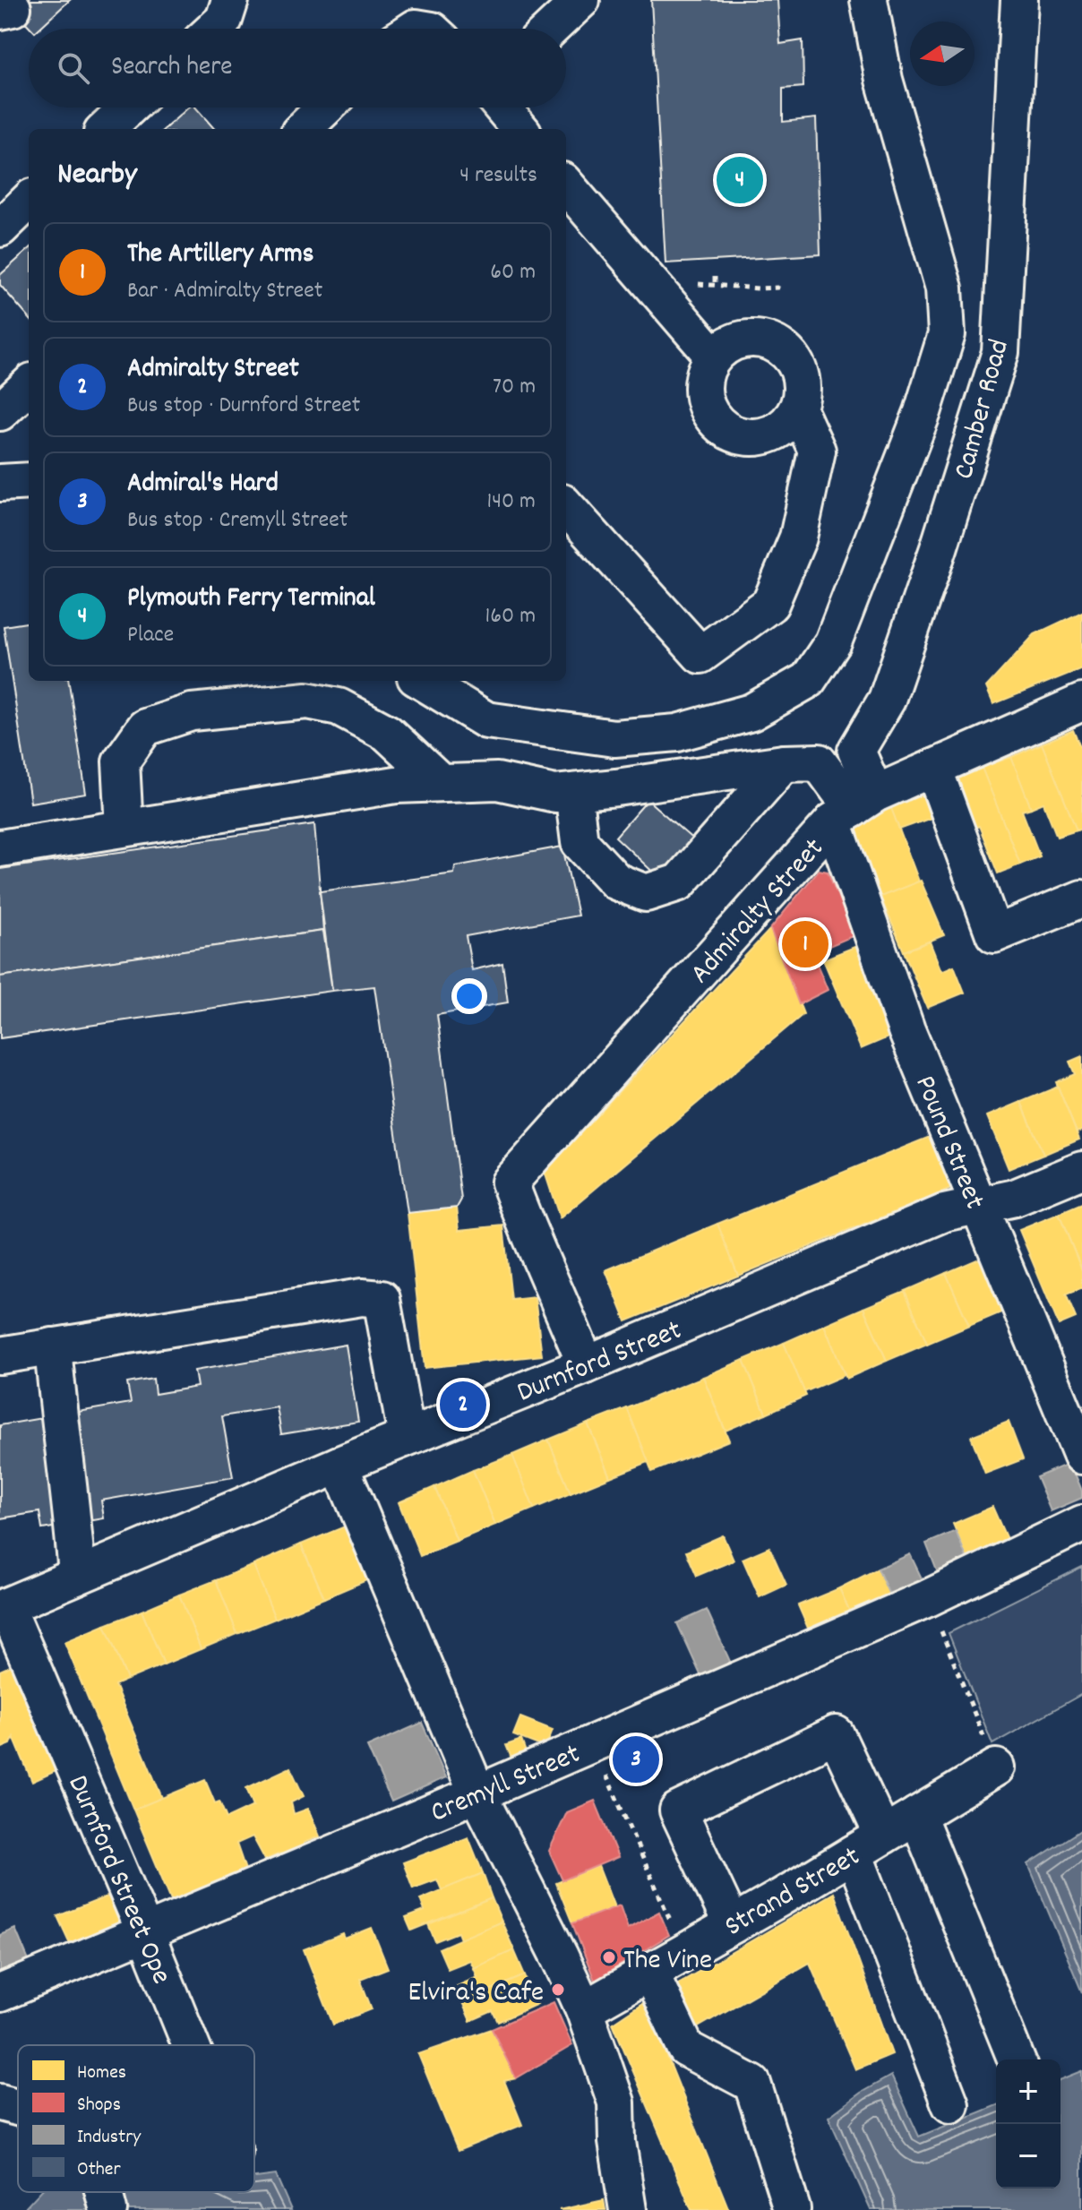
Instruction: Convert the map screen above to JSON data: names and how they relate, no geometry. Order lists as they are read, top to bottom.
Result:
{
  "streets": {
    "street": [
      "Camber Road",
      "Admiralty Street",
      "Pound Street",
      "Durnford Street",
      "Cremyll Street",
      "Durnford Street Ope",
      "Strand Street"
    ]
  },
  "crossings": [
    ["Camber Road", "Admiralty Street"],
    ["Camber Road", "Pound Street"],
    ["Admiralty Street", "Pound Street"],
    ["Admiralty Street", "Durnford Street"],
    ["Pound Street", "Durnford Street"],
    ["Durnford Street", "Durnford Street Ope"],
    ["Cremyll Street", "Durnford Street Ope"]
  ],
  "places": ["The Vine", "Elvira's Cafe"],
  "legend": [
    "Homes",
    "Shops",
    "Industry",
    "Other"
  ],
  "north": "left",
  "page": {
    "search": "Search here",
    "heading": ["Nearby", "4 results"],
    "pins": [
      "4",
      "1",
      "2",
      "3"
    ],
    "list": [
      {
        "mark": "1",
        "name": "The Artillery Arms",
        "note": "Bar · Admiralty Street",
        "value": "60 m"
      },
      {
        "mark": "2",
        "name": "Admiralty Street",
        "note": "Bus stop · Durnford Street",
        "value": "70 m"
      },
      {
        "mark": "3",
        "name": "Admiral's Hard",
        "note": "Bus stop · Cremyll Street",
        "value": "140 m"
      },
      {
        "mark": "4",
        "name": "Plymouth Ferry Terminal",
        "note": "Place",
        "value": "160 m"
      }
    ],
    "map_buttons": ["+", "−"]
  }
}
